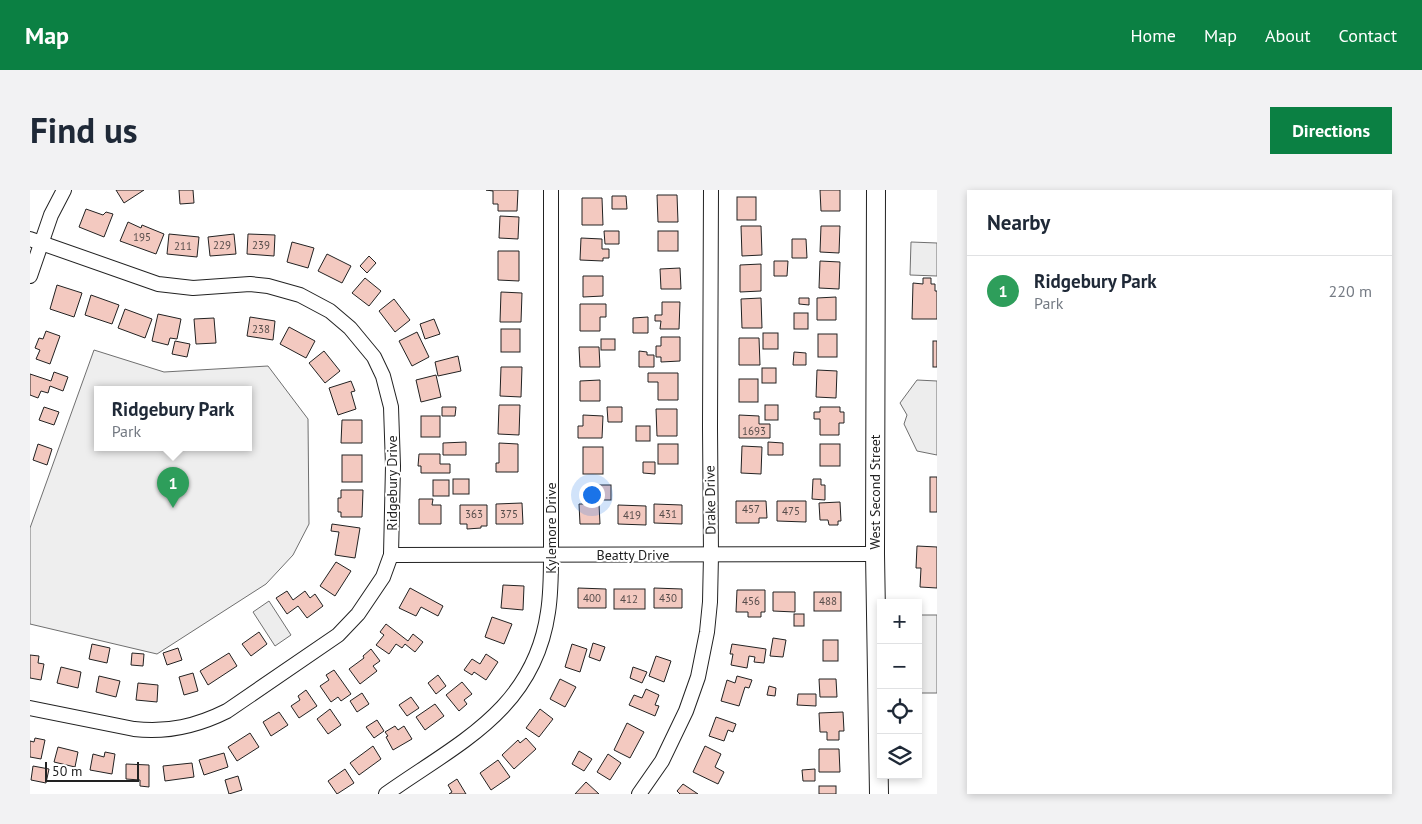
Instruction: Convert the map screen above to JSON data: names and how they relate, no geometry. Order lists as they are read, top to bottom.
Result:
{
  "streets": {
    "main road": ["West Second Street"],
    "street": [
      "Ridgebury Drive",
      "Drake Drive",
      "Kylemore Drive",
      "Beatty Drive"
    ]
  },
  "crossings": [
    ["Ridgebury Drive", "Beatty Drive"],
    ["West Second Street", "Beatty Drive"],
    ["Drake Drive", "Beatty Drive"],
    ["Kylemore Drive", "Beatty Drive"]
  ],
  "house_numbers": [
    "195",
    "229",
    "239",
    "211",
    "238",
    "1693",
    "457",
    "475",
    "363",
    "375",
    "431",
    "419",
    "400",
    "430",
    "412",
    "456",
    "488"
  ],
  "scale_bar": "50 m",
  "page": {
    "header": "Map",
    "nav": [
      "Home",
      "Map",
      "About",
      "Contact"
    ],
    "title": "Find us",
    "buttons": "Directions",
    "heading": "Nearby",
    "list": [
      {
        "mark": "1",
        "name": "Ridgebury Park",
        "note": "Park",
        "value": "220 m"
      }
    ],
    "popup": ["Ridgebury Park", "Park"],
    "pins": "1",
    "map_buttons": ["+", "−"],
    "scale": "50 m"
  }
}
